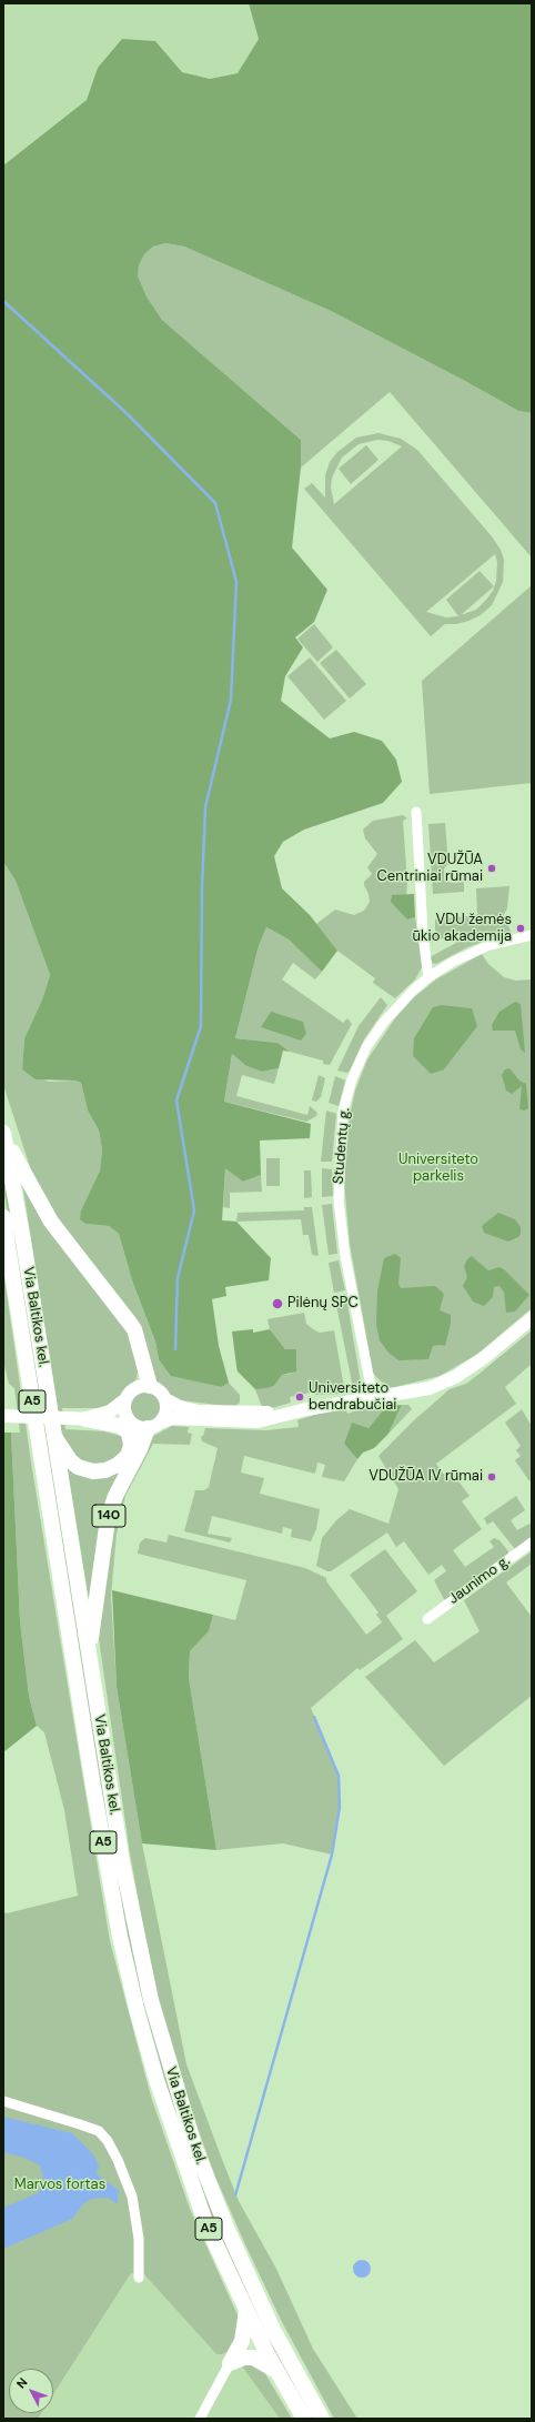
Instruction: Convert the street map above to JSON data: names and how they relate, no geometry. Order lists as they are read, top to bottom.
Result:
{
  "streets": {
    "highway": ["Via Baltikos kel.", "A5", "140"],
    "street": ["Studentų g.", "Jaunimo g."]
  },
  "crossings": [
    ["Via Baltikos kel.", "140"]
  ],
  "parks": ["Universiteto parkelis", "Marvos fortas"],
  "places": [
    "VDUŽŪA Centriniai rūmai",
    "VDU žemės ūkio akademija",
    "Pilėnų SPC",
    "Universiteto bendrabučiai",
    "VDUŽŪA IV rūmai"
  ],
  "north": "top left"
}
